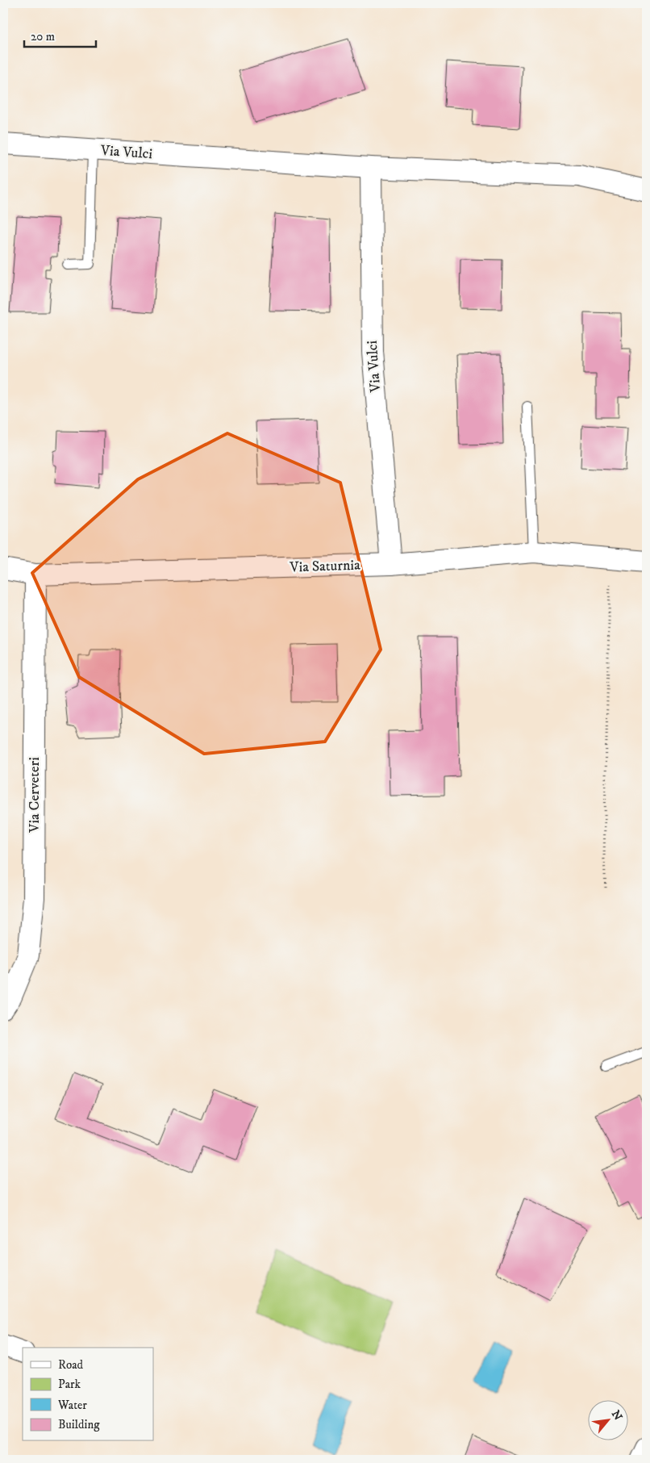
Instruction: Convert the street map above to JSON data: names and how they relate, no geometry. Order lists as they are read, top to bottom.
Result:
{
  "streets": {
    "street": ["Via Vulci", "Via Saturnia", "Via Cerveteri"]
  },
  "crossings": [
    ["Via Vulci", "Via Saturnia"],
    ["Via Saturnia", "Via Cerveteri"]
  ],
  "legend": [
    "Road",
    "Park",
    "Water",
    "Building"
  ],
  "scale_bar": "20 m",
  "north": "top right"
}
